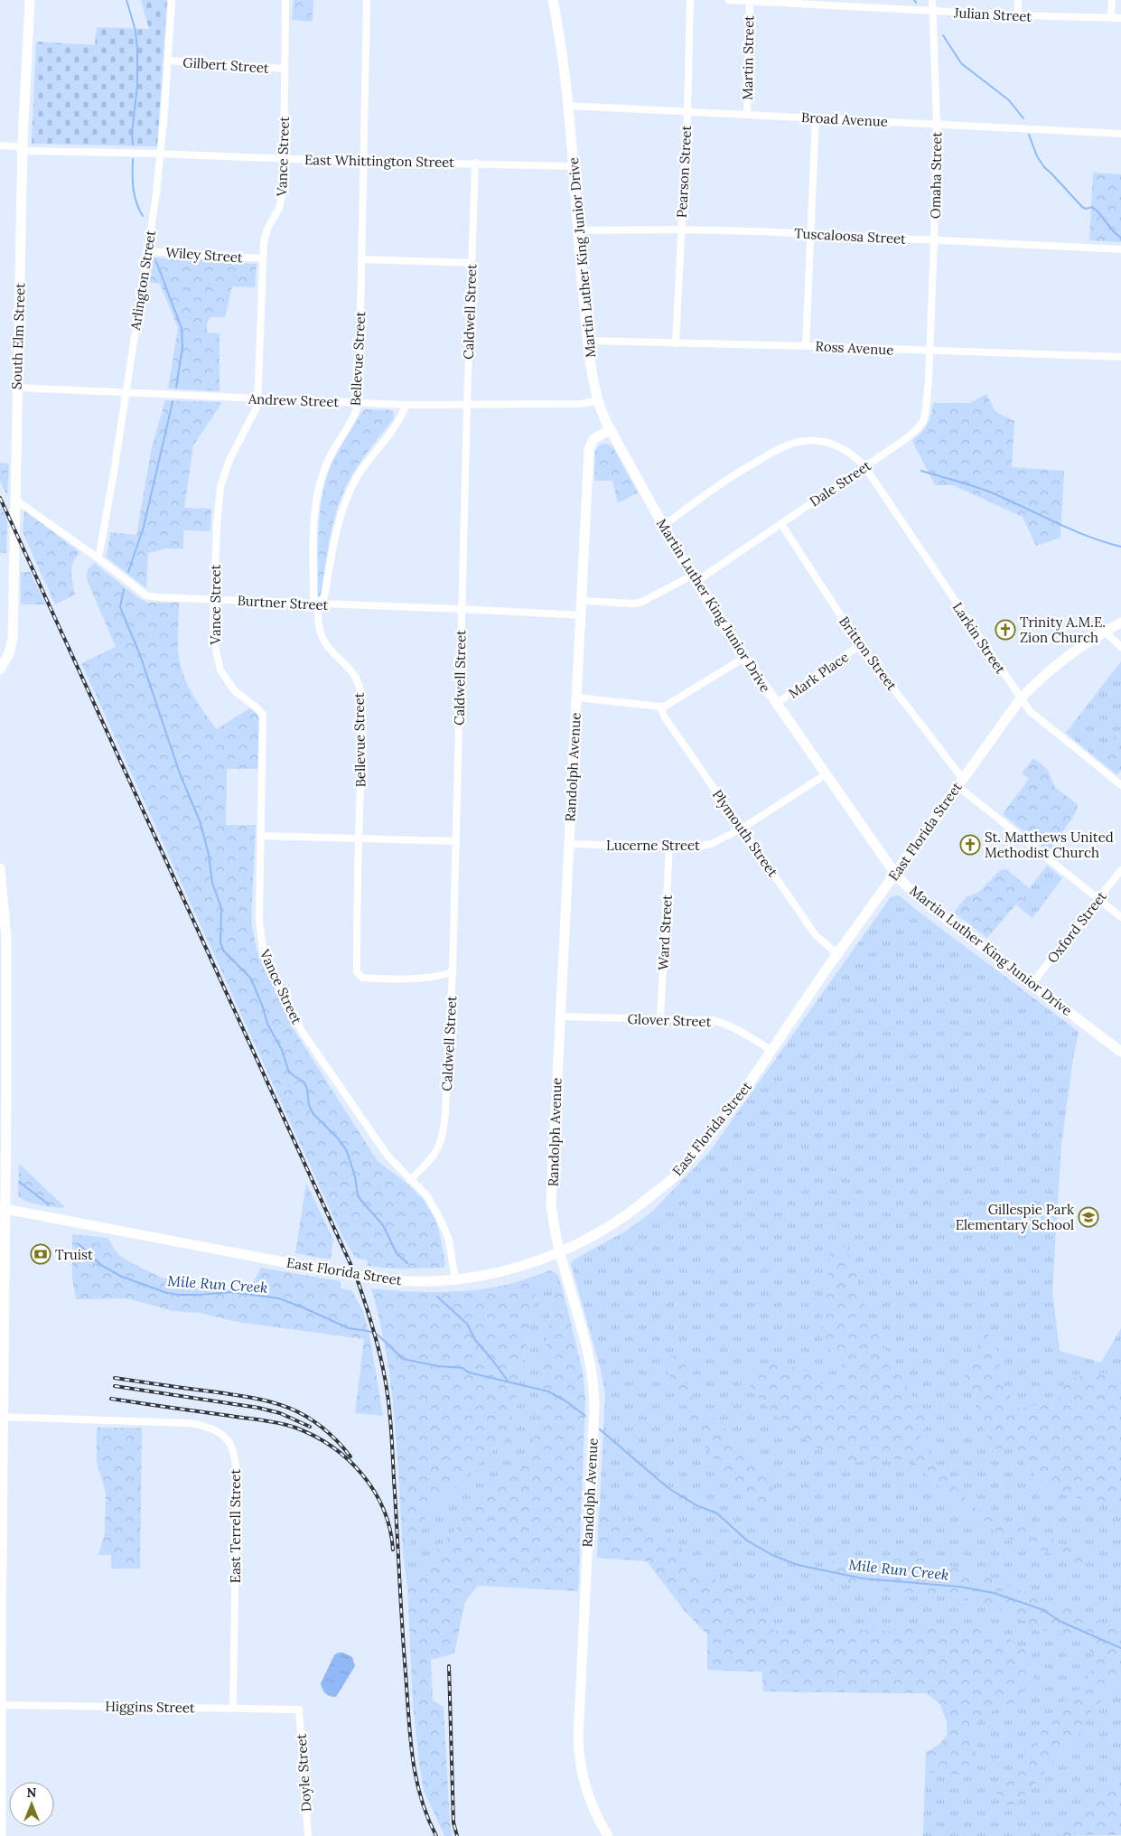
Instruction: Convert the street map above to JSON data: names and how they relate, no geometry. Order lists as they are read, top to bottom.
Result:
{
  "streets": {
    "main road": [
      "Martin Luther King Junior Drive",
      "South Elm Street",
      "Randolph Avenue",
      "East Florida Street"
    ],
    "street": [
      "Julian Street",
      "Martin Street",
      "Gilbert Street",
      "Broad Avenue",
      "Vance Street",
      "East Whittington Street",
      "Pearson Street",
      "Omaha Street",
      "Tuscaloosa Street",
      "Wiley Street",
      "Arlington Street",
      "Caldwell Street",
      "Ross Avenue",
      "Bellevue Street",
      "Andrew Street",
      "Dale Street",
      "Burtner Street",
      "Larkin Street",
      "Britton Street",
      "Mark Place",
      "Plymouth Street",
      "Lucerne Street",
      "Oxford Street",
      "Ward Street",
      "Glover Street",
      "East Terrell Street",
      "Higgins Street",
      "Doyle Street"
    ]
  },
  "crossings": [
    ["Julian Street", "Martin Street"],
    ["Julian Street", "Omaha Street"],
    ["Martin Street", "Broad Avenue"],
    ["Gilbert Street", "Vance Street"],
    ["Gilbert Street", "Arlington Street"],
    ["Broad Avenue", "Pearson Street"],
    ["Broad Avenue", "Omaha Street"],
    ["Broad Avenue", "Martin Luther King Junior Drive"],
    ["Vance Street", "East Whittington Street"],
    ["Vance Street", "Wiley Street"],
    ["Vance Street", "Caldwell Street"],
    ["Vance Street", "Andrew Street"],
    ["Vance Street", "Burtner Street"],
    ["Vance Street", "East Florida Street"],
    ["East Whittington Street", "Martin Luther King Junior Drive"],
    ["East Whittington Street", "Arlington Street"],
    ["East Whittington Street", "Caldwell Street"],
    ["East Whittington Street", "South Elm Street"],
    ["East Whittington Street", "Bellevue Street"],
    ["Pearson Street", "Tuscaloosa Street"],
    ["Pearson Street", "Ross Avenue"],
    ["Omaha Street", "Tuscaloosa Street"],
    ["Omaha Street", "Ross Avenue"],
    ["Omaha Street", "Dale Street"],
    ["Tuscaloosa Street", "Martin Luther King Junior Drive"],
    ["Wiley Street", "Arlington Street"],
    ["Martin Luther King Junior Drive", "Ross Avenue"],
    ["Martin Luther King Junior Drive", "Andrew Street"],
    ["Martin Luther King Junior Drive", "Dale Street"],
    ["Martin Luther King Junior Drive", "Larkin Street"],
    ["Martin Luther King Junior Drive", "Mark Place"],
    ["Martin Luther King Junior Drive", "Randolph Avenue"],
    ["Martin Luther King Junior Drive", "East Florida Street"],
    ["Martin Luther King Junior Drive", "Lucerne Street"],
    ["Martin Luther King Junior Drive", "Oxford Street"],
    ["Arlington Street", "Andrew Street"],
    ["Arlington Street", "Burtner Street"],
    ["Caldwell Street", "Bellevue Street"],
    ["Caldwell Street", "Andrew Street"],
    ["Caldwell Street", "Burtner Street"],
    ["South Elm Street", "Andrew Street"],
    ["South Elm Street", "Burtner Street"],
    ["Ross Avenue", "Dale Street"],
    ["Bellevue Street", "Andrew Street"],
    ["Bellevue Street", "Burtner Street"],
    ["Dale Street", "Larkin Street"],
    ["Dale Street", "Britton Street"],
    ["Dale Street", "Randolph Avenue"],
    ["Burtner Street", "Randolph Avenue"],
    ["Larkin Street", "East Florida Street"],
    ["Britton Street", "Mark Place"],
    ["Britton Street", "East Florida Street"],
    ["Britton Street", "Oxford Street"],
    ["Randolph Avenue", "East Florida Street"],
    ["Randolph Avenue", "Lucerne Street"],
    ["Randolph Avenue", "Glover Street"],
    ["East Florida Street", "Plymouth Street"],
    ["East Florida Street", "Glover Street"],
    ["Plymouth Street", "Lucerne Street"],
    ["Lucerne Street", "Ward Street"],
    ["Ward Street", "Glover Street"],
    ["East Terrell Street", "Higgins Street"],
    ["Higgins Street", "Doyle Street"]
  ],
  "water": ["Mile Run Creek"],
  "places": {
    "church": ["Trinity A.M.E. Zion Church", "St. Matthews United Methodist Church"],
    "school or university": ["Gillespie Park Elementary School"],
    "bank": ["Truist"]
  },
  "north": "top"
}
